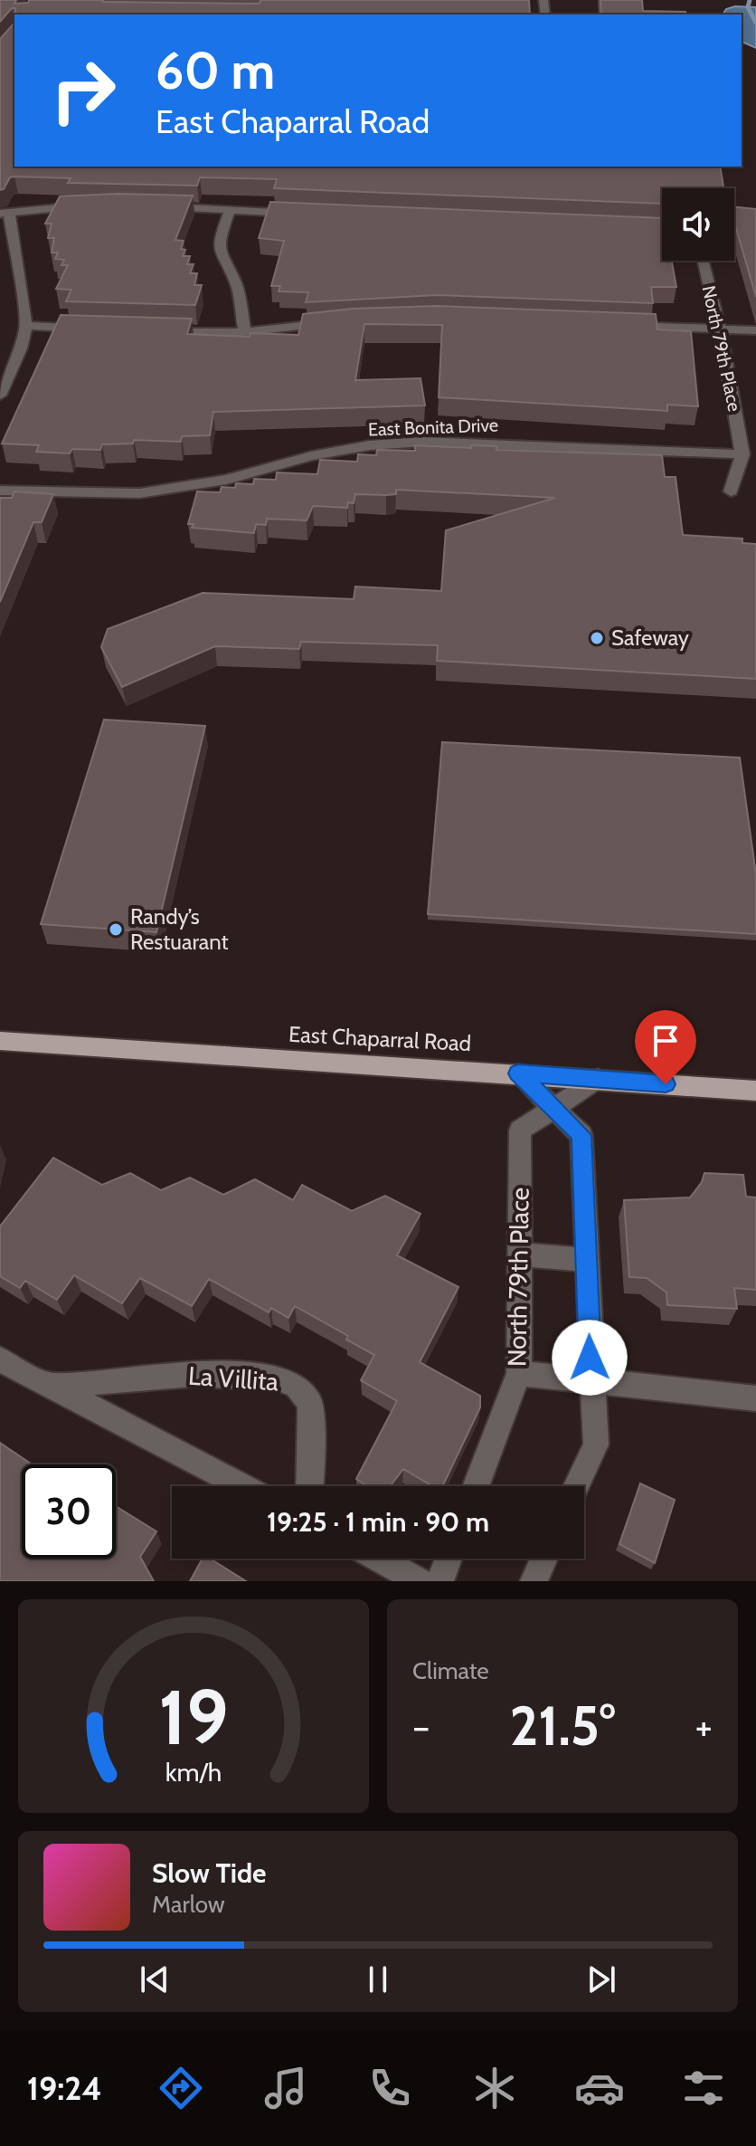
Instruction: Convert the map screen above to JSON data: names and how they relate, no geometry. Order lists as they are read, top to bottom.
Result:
{
  "streets": {
    "main road": ["East Chaparral Road"],
    "street": ["North 79th Place", "East Bonita Drive", "La Villita"]
  },
  "crossings": [
    ["North 79th Place", "East Bonita Drive"],
    ["North 79th Place", "East Chaparral Road"]
  ],
  "places": ["Safeway", "Randy’s Restuarant"],
  "page": {
    "turn": ["60 m", "East Chaparral Road"],
    "limit": "30",
    "trip": "19:25 · 1 min · 90 m",
    "tile": "Climate",
    "heat": ["−", "21.5°", "+"],
    "song": ["Slow Tide", "Marlow"],
    "tabs": "19:24",
    "gauge": ["19", "km/h"]
  }
}
